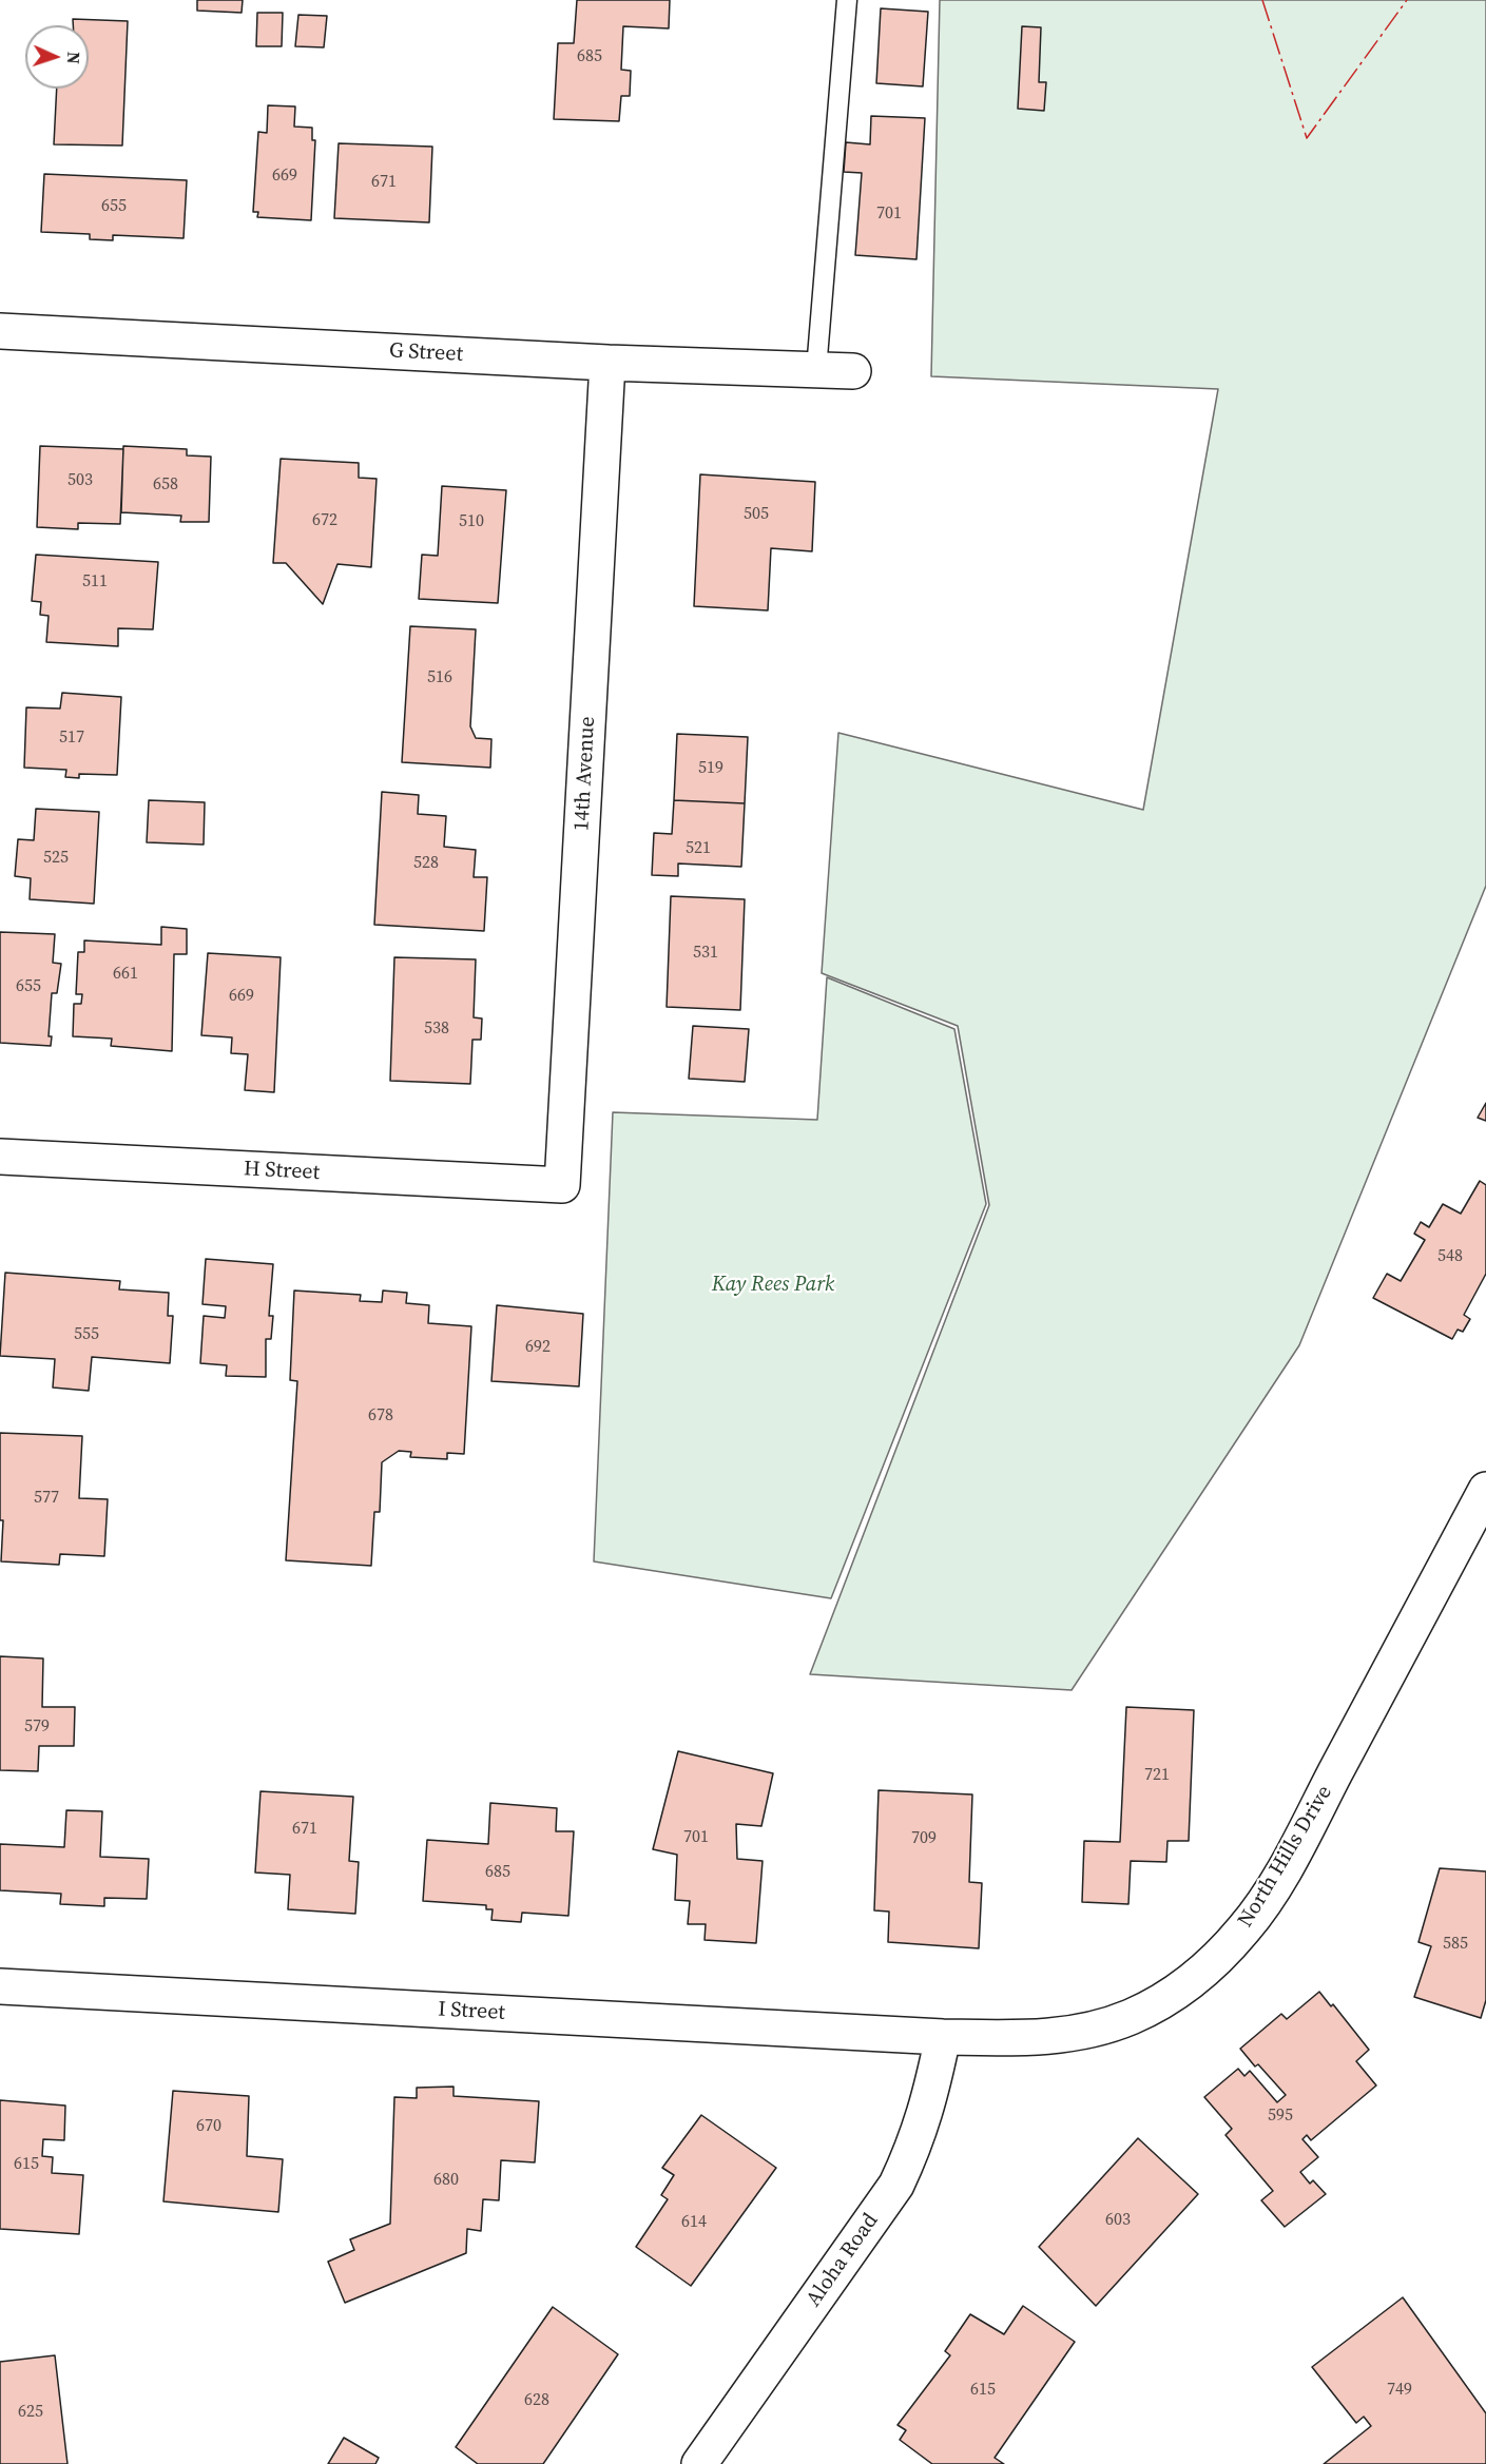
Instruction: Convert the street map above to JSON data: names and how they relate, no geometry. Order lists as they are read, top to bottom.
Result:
{
  "streets": {
    "street": [
      "G Street",
      "14th Avenue",
      "H Street",
      "North Hills Drive",
      "I Street",
      "Aloha Road"
    ]
  },
  "crossings": [
    ["G Street", "14th Avenue"],
    ["14th Avenue", "H Street"],
    ["North Hills Drive", "I Street"],
    ["North Hills Drive", "Aloha Road"],
    ["I Street", "Aloha Road"]
  ],
  "parks": ["Kay Rees Park"],
  "house_numbers": [
    "685",
    "669",
    "671",
    "655",
    "701",
    "503",
    "658",
    "505",
    "672",
    "510",
    "511",
    "516",
    "517",
    "519",
    "521",
    "525",
    "528",
    "531",
    "661",
    "655",
    "669",
    "538",
    "548",
    "555",
    "692",
    "678",
    "577",
    "579",
    "721",
    "671",
    "701",
    "709",
    "685",
    "585",
    "595",
    "670",
    "615",
    "680",
    "603",
    "614",
    "615",
    "749",
    "628",
    "625"
  ],
  "north": "right"
}
